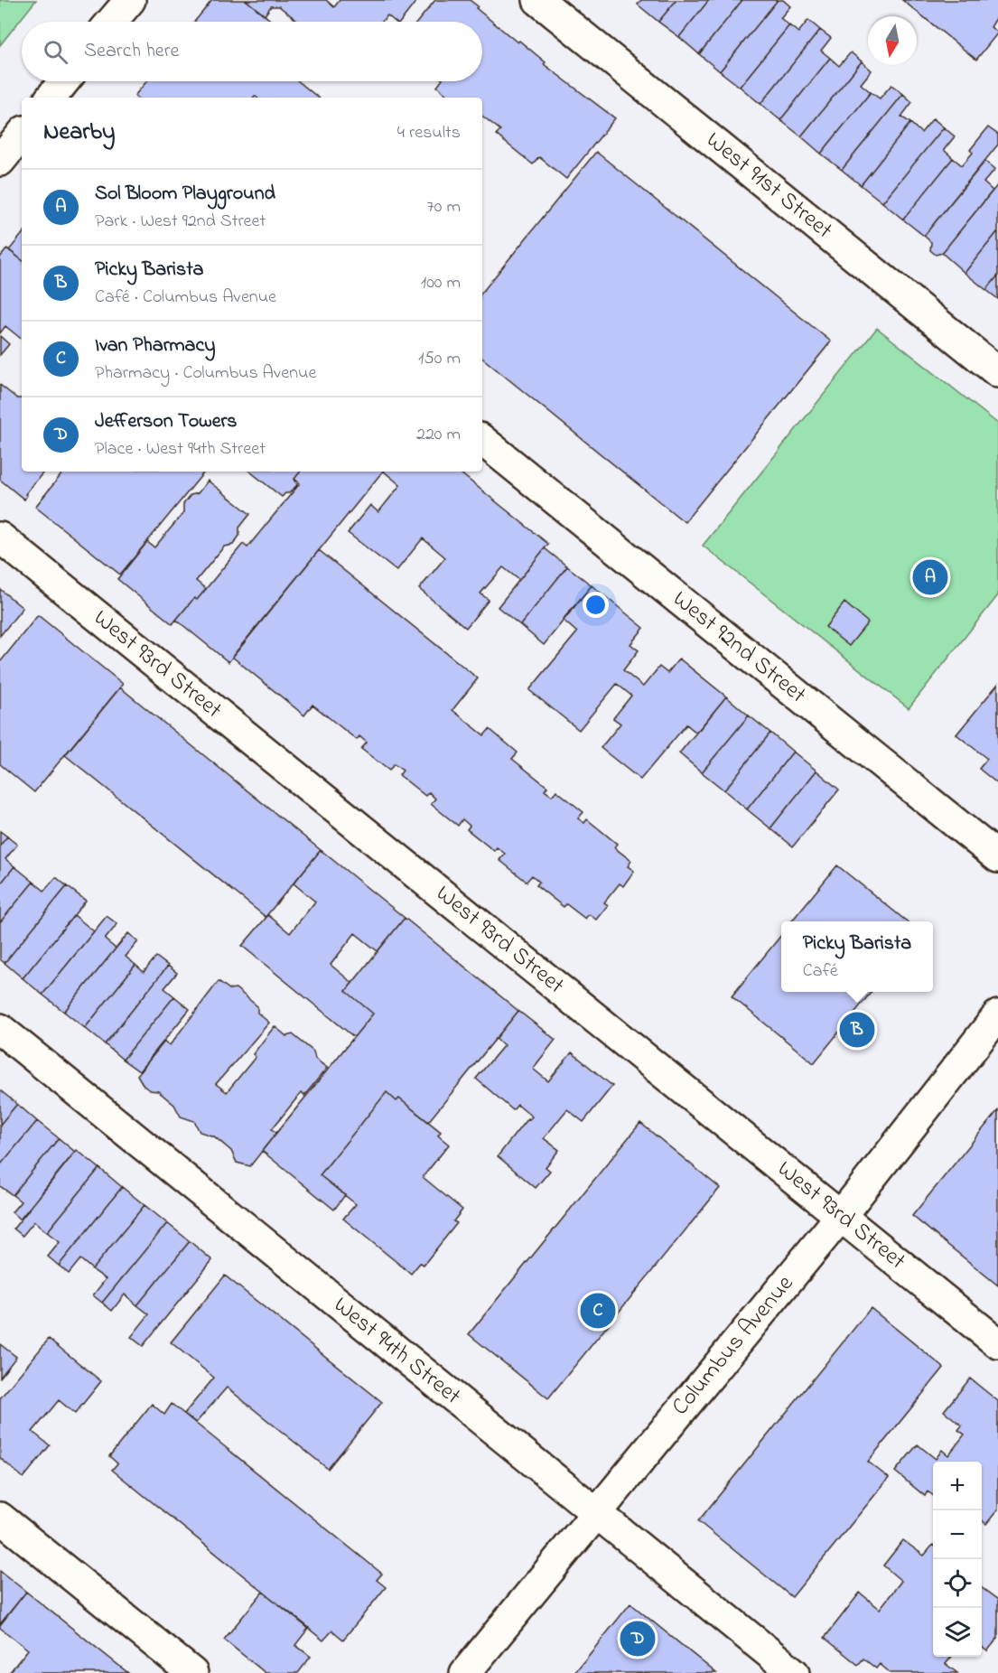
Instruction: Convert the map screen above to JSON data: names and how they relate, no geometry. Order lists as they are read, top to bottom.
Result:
{
  "streets": {
    "street": [
      "West 91st Street",
      "West 92nd Street",
      "West 93rd Street",
      "Columbus Avenue",
      "West 94th Street"
    ]
  },
  "crossings": [
    ["West 93rd Street", "Columbus Avenue"],
    ["Columbus Avenue", "West 94th Street"]
  ],
  "north": "bottom",
  "page": {
    "search": "Search here",
    "heading": ["Nearby", "4 results"],
    "list": [
      {
        "mark": "A",
        "name": "Sol Bloom Playground",
        "note": "Park · West 92nd Street",
        "value": "70 m"
      },
      {
        "mark": "B",
        "name": "Picky Barista",
        "note": "Café · Columbus Avenue",
        "value": "100 m"
      },
      {
        "mark": "C",
        "name": "Ivan Pharmacy",
        "note": "Pharmacy · Columbus Avenue",
        "value": "150 m"
      },
      {
        "mark": "D",
        "name": "Jefferson Towers",
        "note": "Place · West 94th Street",
        "value": "220 m"
      }
    ],
    "pins": [
      "A",
      "B",
      "C",
      "D"
    ],
    "popup": ["Picky Barista", "Café"],
    "map_buttons": ["+", "−"]
  }
}
